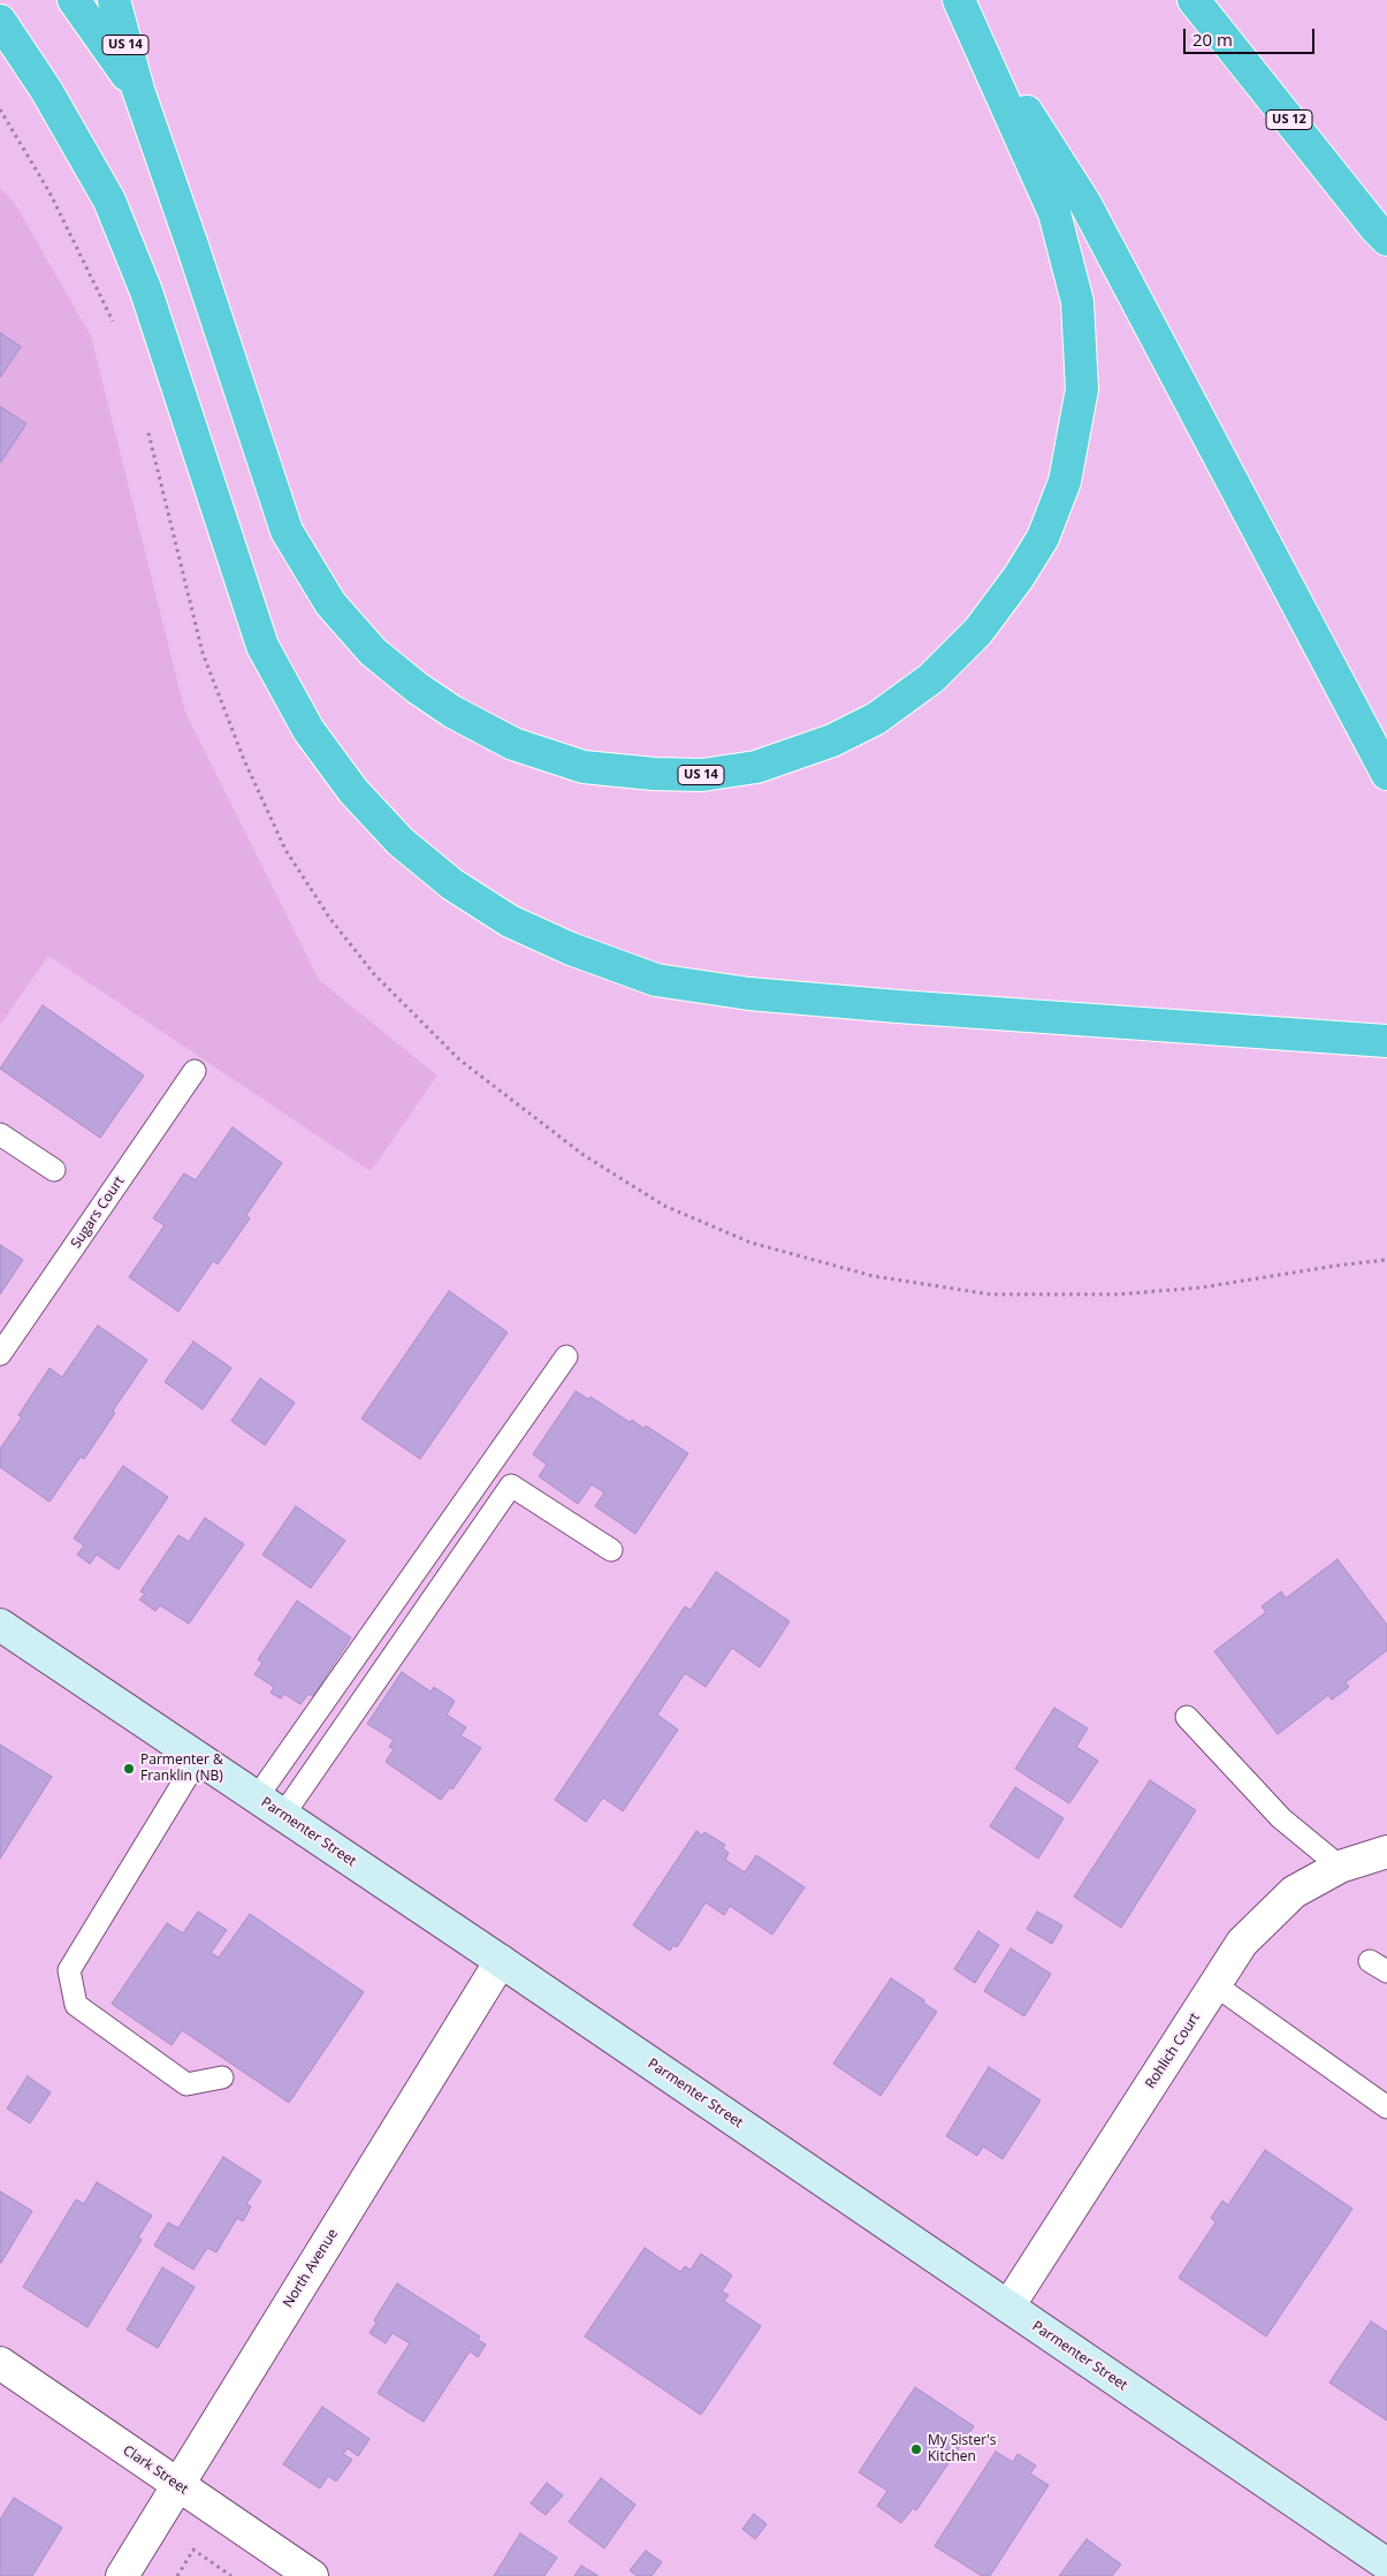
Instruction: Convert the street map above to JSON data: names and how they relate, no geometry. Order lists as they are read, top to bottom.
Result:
{
  "streets": {
    "highway": ["US 14", "US 12"],
    "street": [
      "Parmenter Street",
      "Rohlich Court",
      "North Avenue",
      "Clark Street"
    ],
    "lane": ["Sugars Court"]
  },
  "crossings": [
    ["Parmenter Street", "Rohlich Court"],
    ["Parmenter Street", "North Avenue"],
    ["North Avenue", "Clark Street"]
  ],
  "places": ["Parmenter & Franklin (NB)", "My Sister's Kitchen"],
  "scale_bar": "20 m"
}
